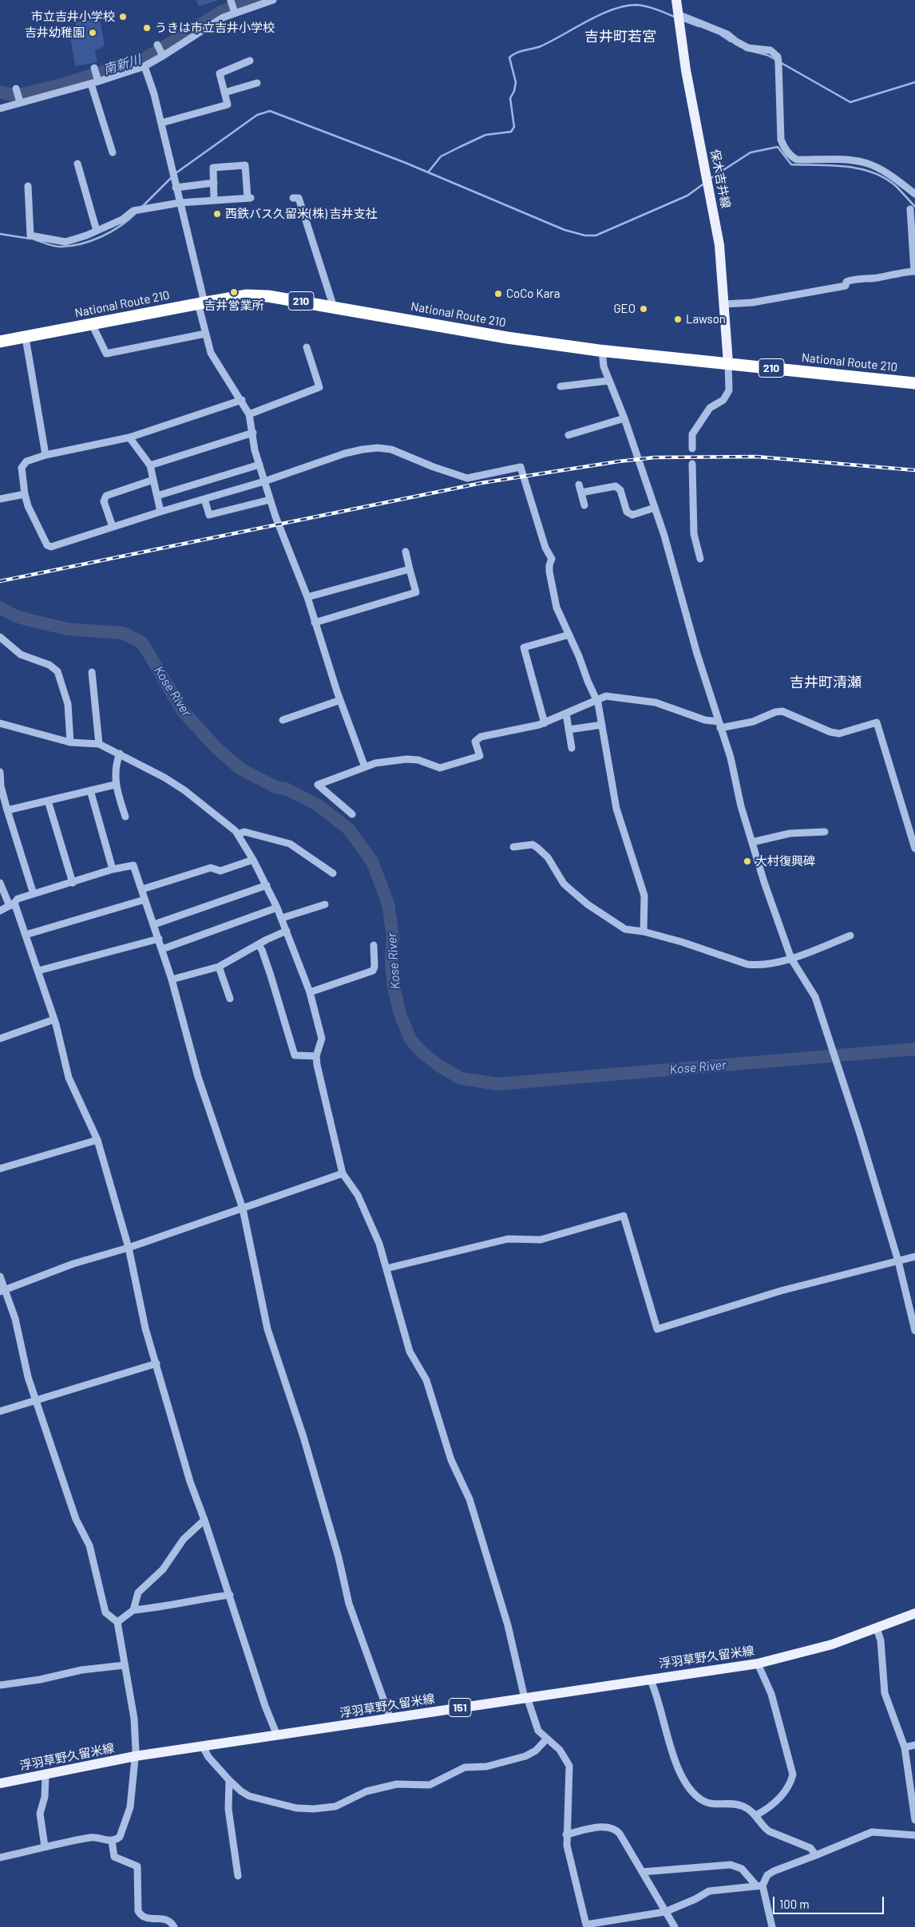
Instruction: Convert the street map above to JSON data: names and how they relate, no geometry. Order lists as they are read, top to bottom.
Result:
{
  "streets": {
    "highway": ["210", "National Route 210"],
    "main road": ["保木吉井線", "浮羽草野久留米線", "151"]
  },
  "crossings": [
    ["保木吉井線", "National Route 210"]
  ],
  "districts": ["吉井町若宮", "吉井町清瀬"],
  "water": ["南新川", "Kose River"],
  "places": [
    "市立吉井小学校",
    "うきは市立吉井小学校",
    "吉井幼稚園",
    "西鉄バス久留米(株) 吉井支社",
    "吉井営業所",
    "CoCo Kara",
    "GEO",
    "Lawson",
    "大村復興碑"
  ],
  "scale_bar": "100 m"
}
